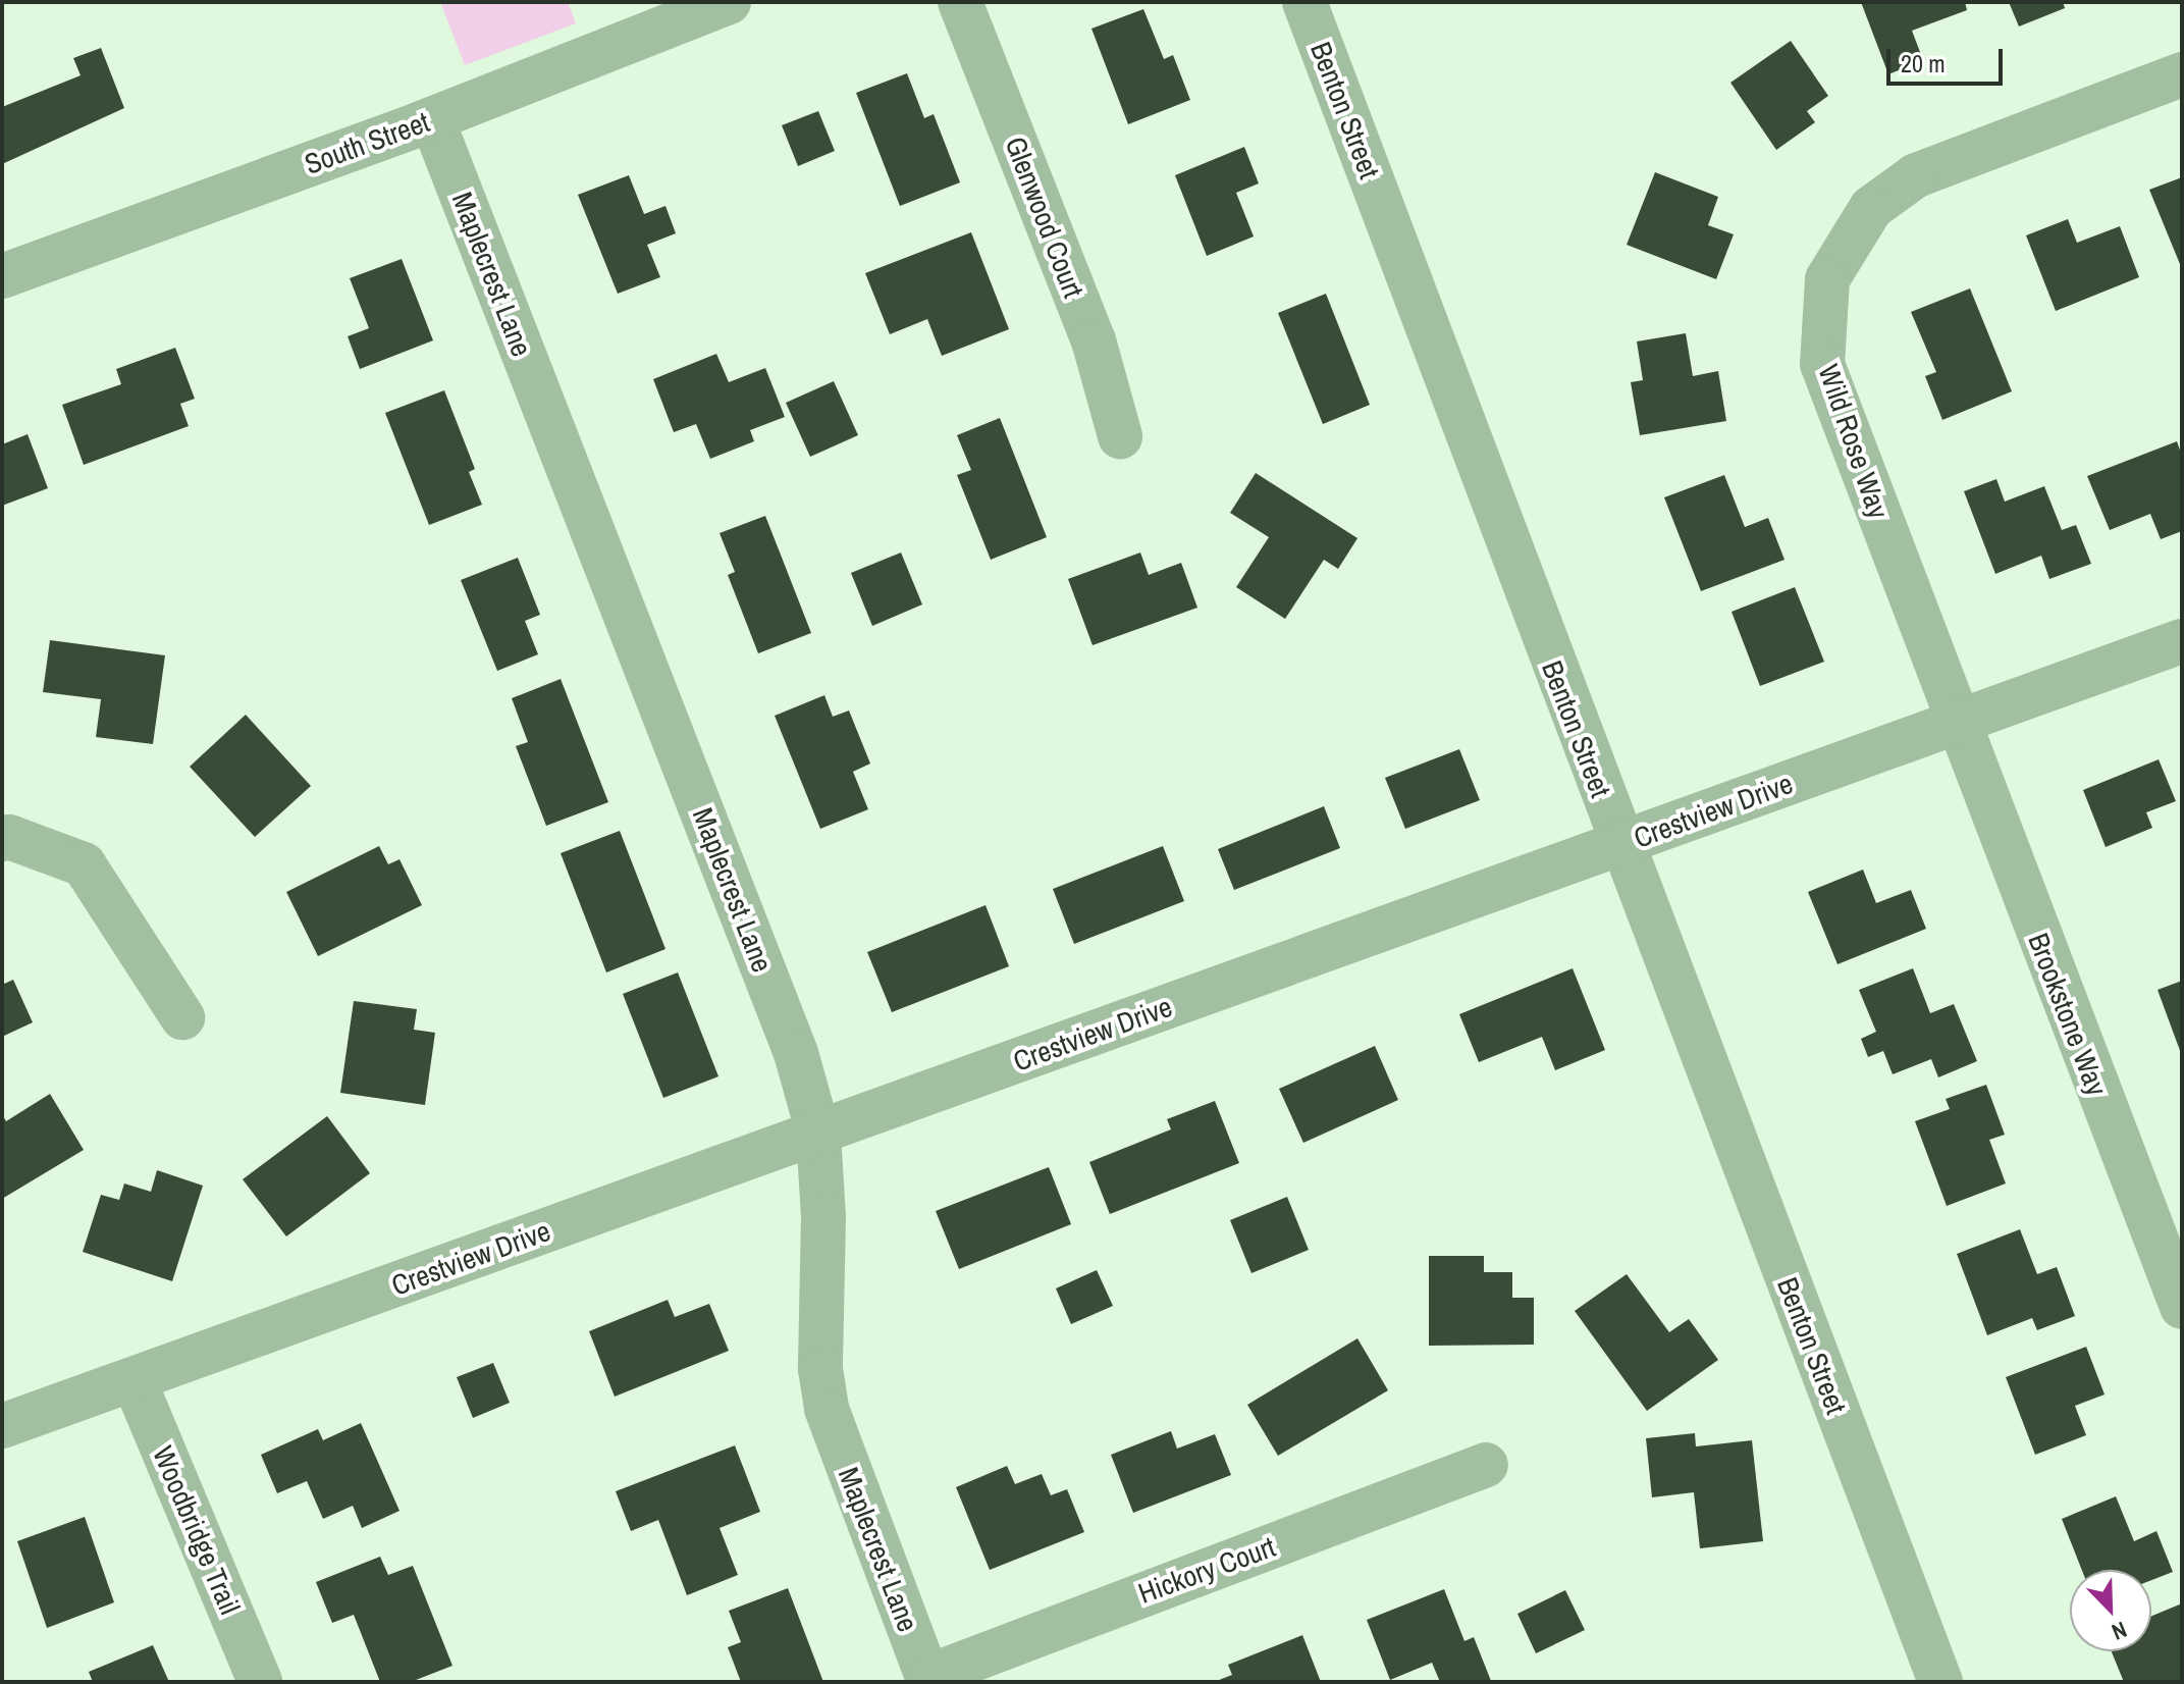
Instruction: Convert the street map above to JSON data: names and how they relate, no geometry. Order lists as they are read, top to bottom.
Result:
{
  "streets": {
    "street": [
      "Benton Street",
      "South Street",
      "Glenwood Court",
      "Maplecrest Lane",
      "Wild Rose Way",
      "Crestview Drive",
      "Brookstone Way",
      "Woodbridge Trail",
      "Hickory Court"
    ]
  },
  "crossings": [
    ["Benton Street", "Crestview Drive"],
    ["South Street", "Maplecrest Lane"],
    ["Maplecrest Lane", "Crestview Drive"],
    ["Maplecrest Lane", "Hickory Court"],
    ["Wild Rose Way", "Crestview Drive"],
    ["Wild Rose Way", "Brookstone Way"],
    ["Crestview Drive", "Brookstone Way"],
    ["Crestview Drive", "Woodbridge Trail"]
  ],
  "scale_bar": "20 m",
  "north": "bottom right"
}
